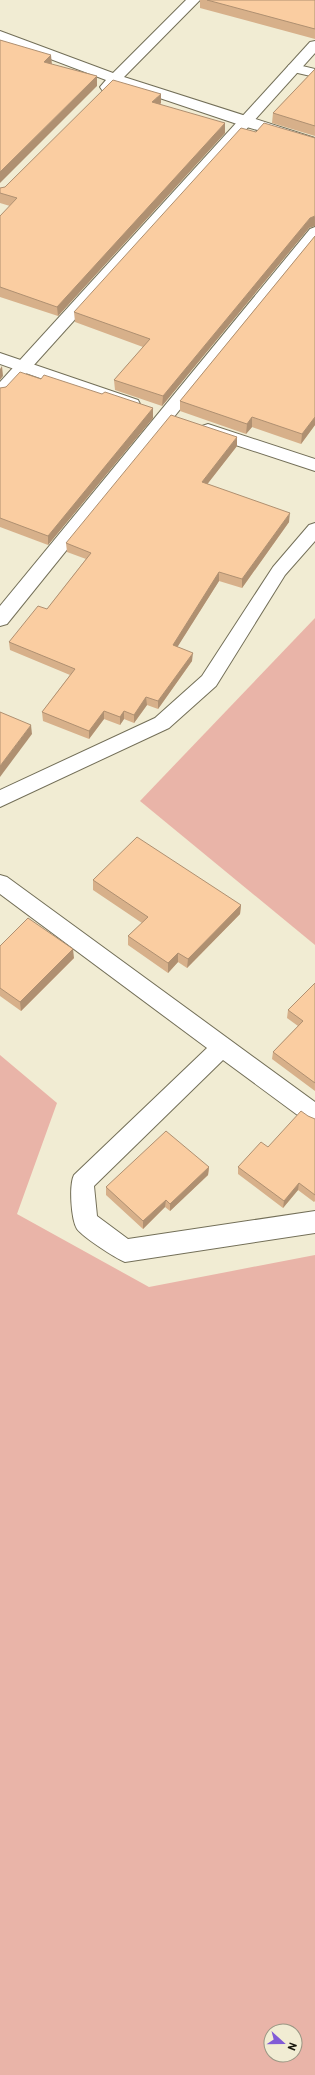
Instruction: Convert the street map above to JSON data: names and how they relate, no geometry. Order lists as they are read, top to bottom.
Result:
{
  "north": "right"
}
